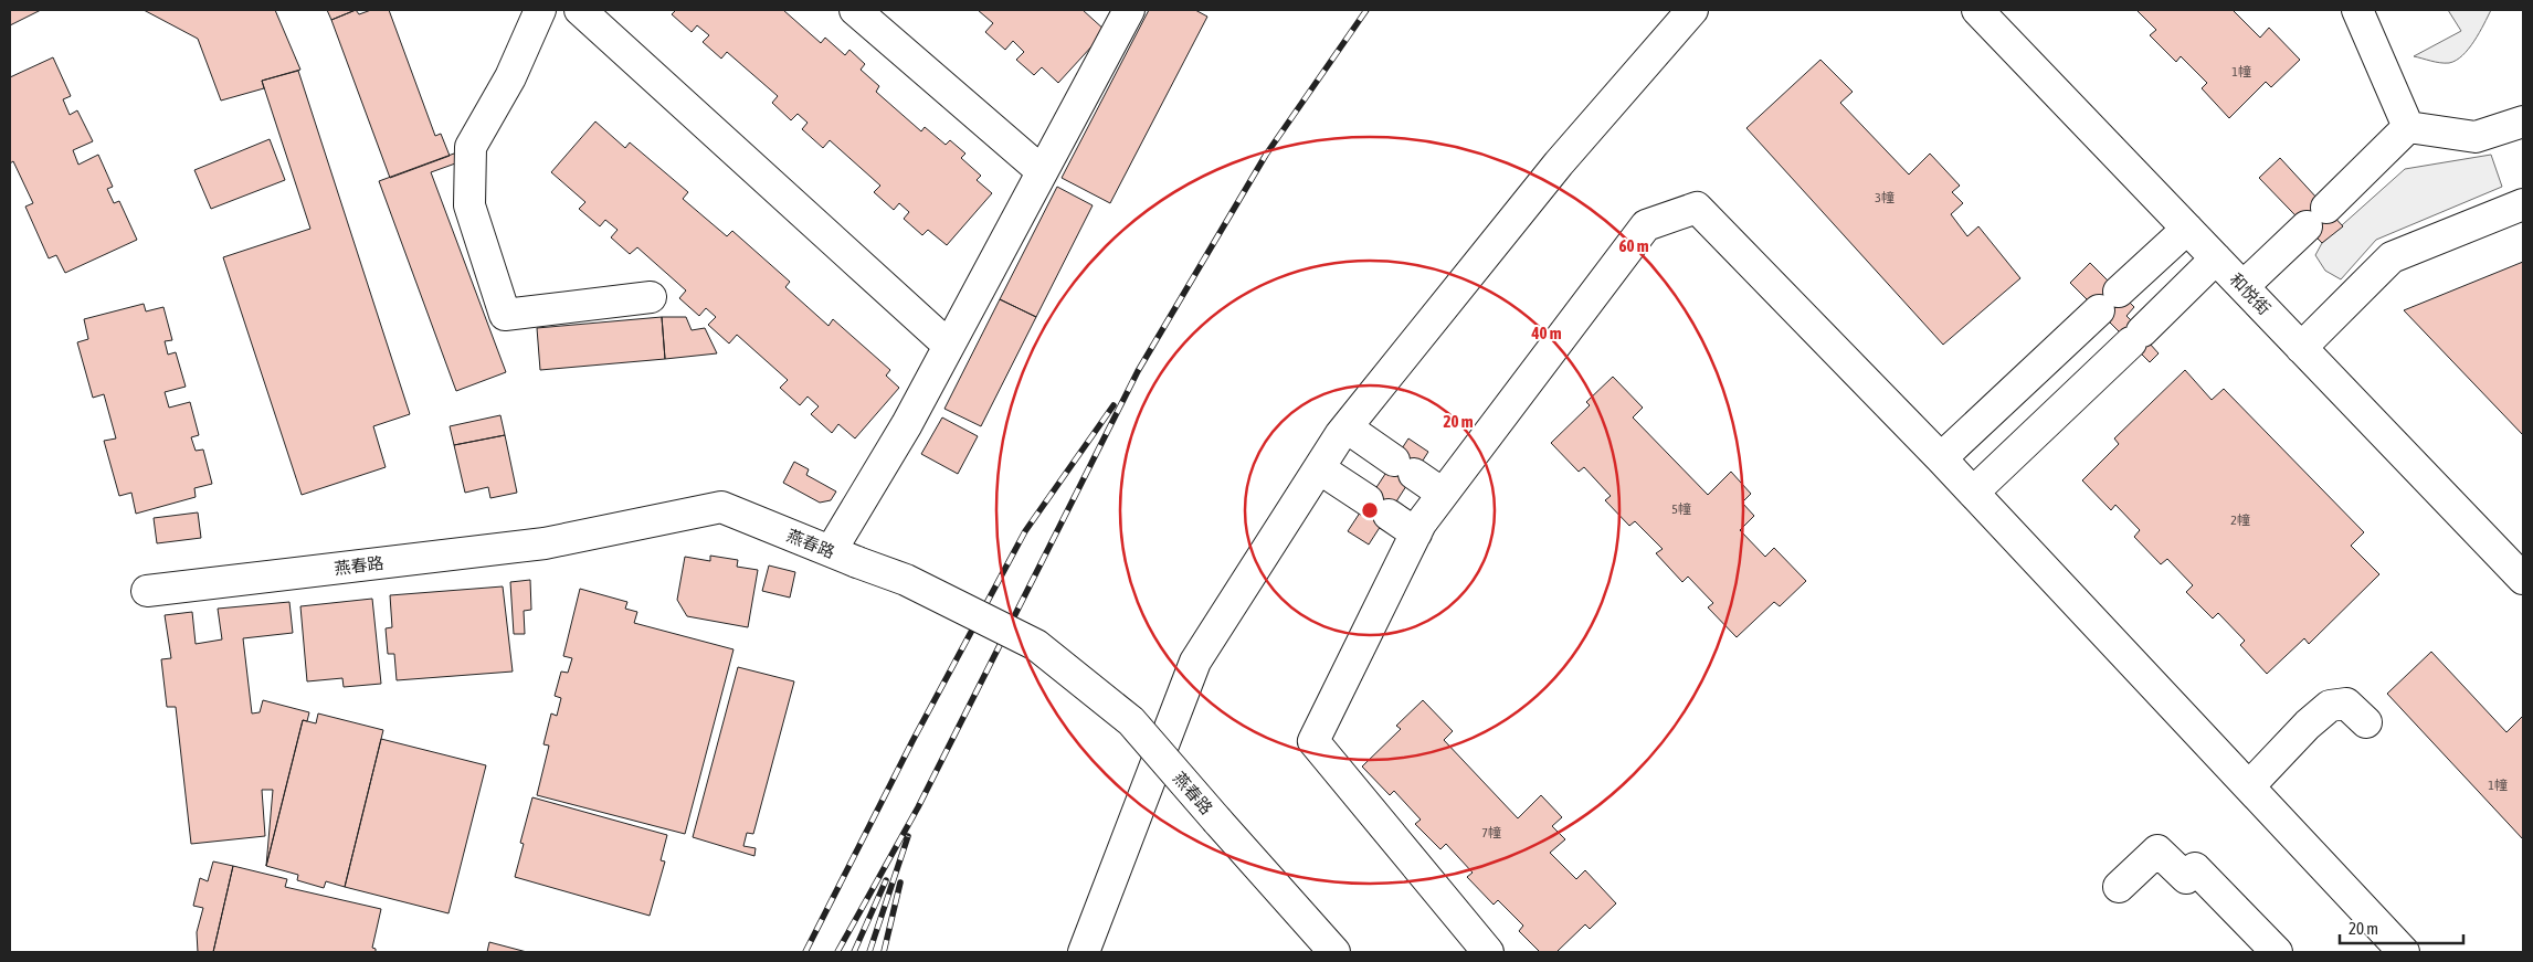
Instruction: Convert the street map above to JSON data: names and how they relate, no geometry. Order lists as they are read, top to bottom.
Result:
{
  "streets": {
    "street": ["和悦街", "燕春路"]
  },
  "house_numbers": [
    "1幢",
    "3幢",
    "5幢",
    "2幢",
    "1幢",
    "7幢"
  ],
  "scale_bar": "20 m",
  "rings": ["60 m", "40 m", "20 m"]
}
